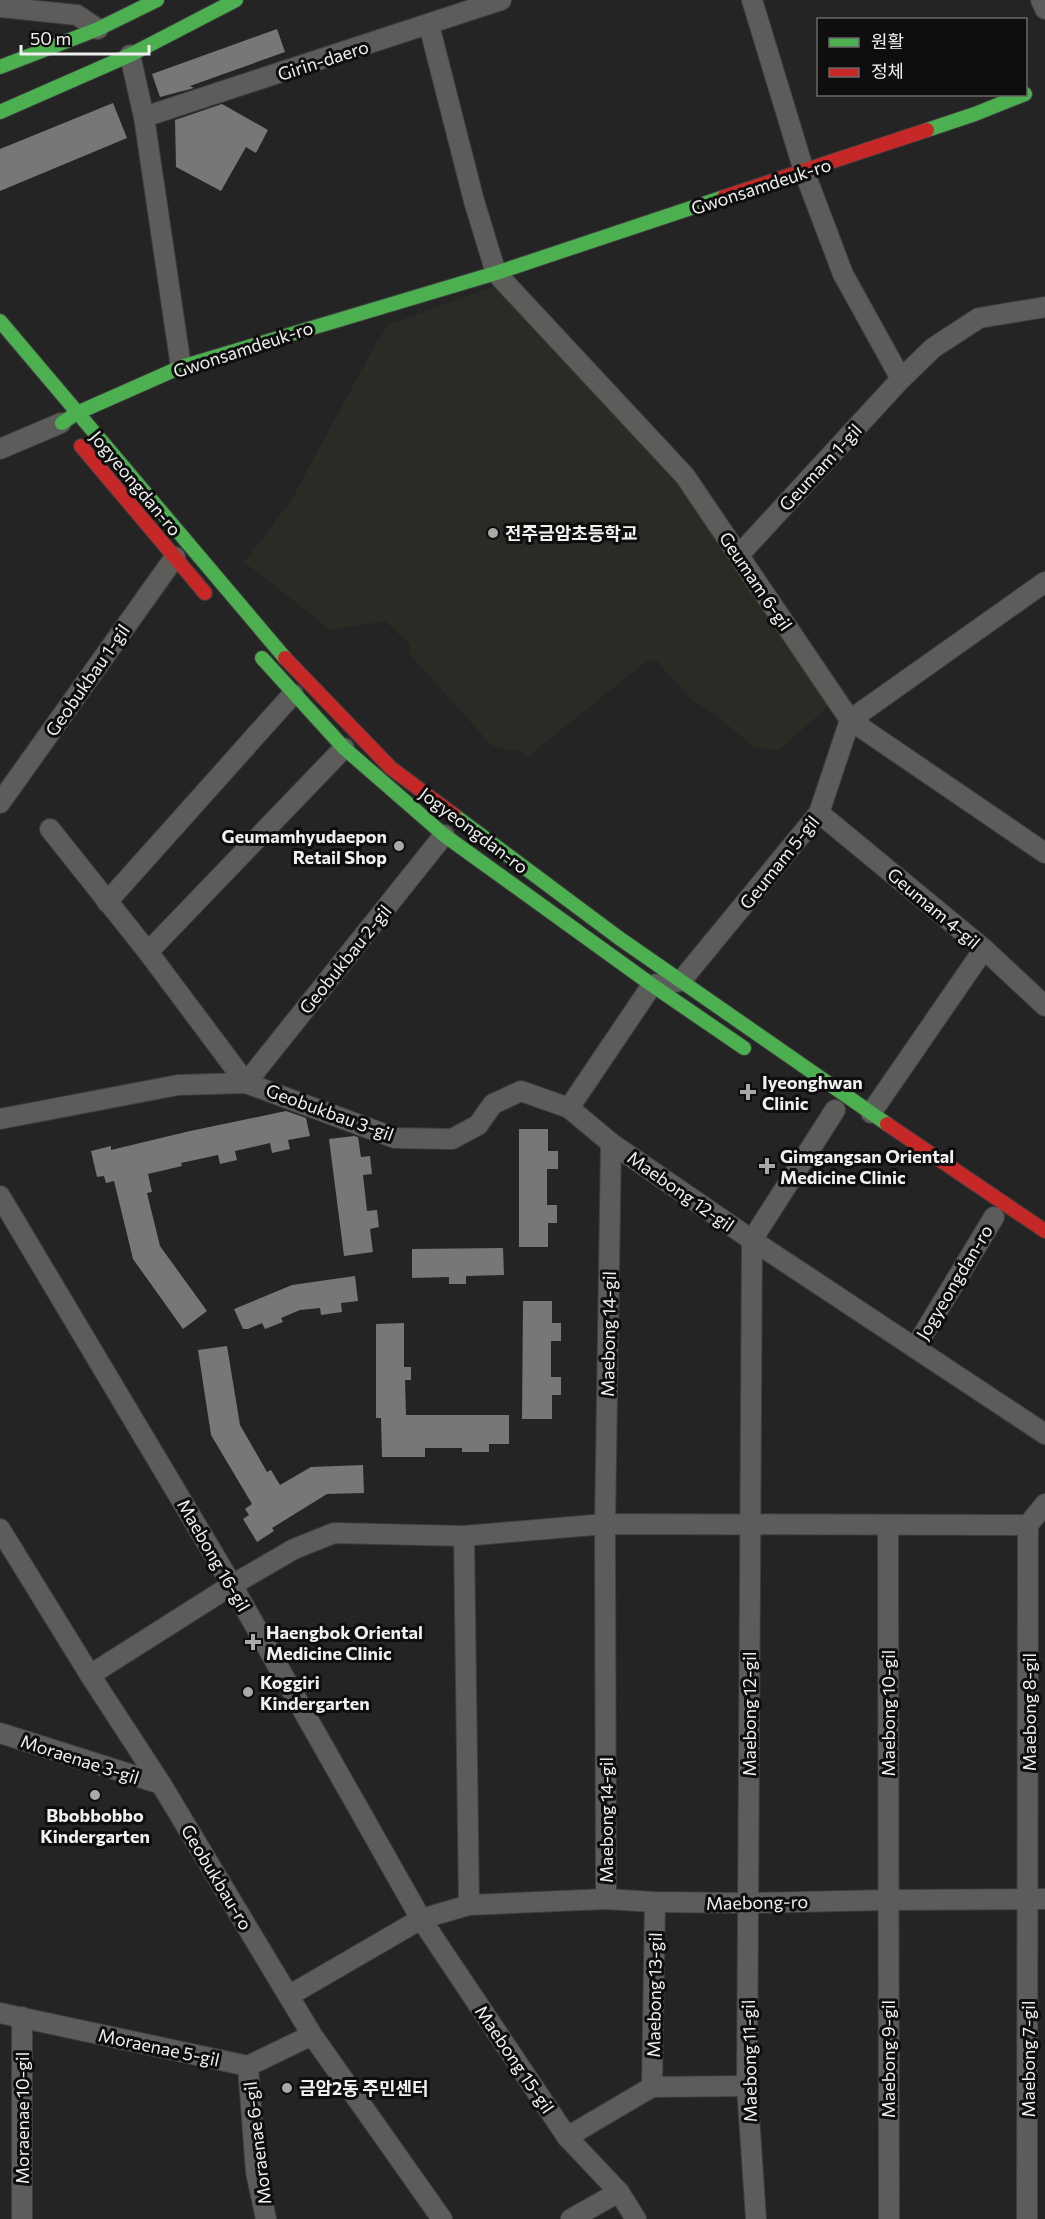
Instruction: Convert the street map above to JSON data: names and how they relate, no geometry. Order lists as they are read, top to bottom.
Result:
{
  "streets": {
    "street": [
      "Girin-daero",
      "Gwonsamdeuk-ro",
      "Geumam 1-gil",
      "Jogyeongdan-ro",
      "Geumam 6-gil",
      "Geobukbau 1-gil",
      "Geumam 5-gil",
      "Geumam 4-gil",
      "Geobukbau 2-gil",
      "Geobukbau 3-gil",
      "Maebong 12-gil",
      "Maebong 14-gil",
      "Maebong 16-gil",
      "Maebong 8-gil",
      "Maebong 10-gil",
      "Moraenae 3-gil",
      "Geobukbau-ro",
      "Maebong-ro",
      "Maebong 13-gil",
      "Moraenae 5-gil",
      "Maebong 15-gil",
      "Maebong 9-gil",
      "Maebong 7-gil",
      "Maebong 11-gil",
      "Moraenae 10-gil",
      "Moraenae 6-gil"
    ]
  },
  "crossings": [
    ["Gwonsamdeuk-ro", "Jogyeongdan-ro"],
    ["Gwonsamdeuk-ro", "Geumam 6-gil"],
    ["Geumam 1-gil", "Geumam 6-gil"],
    ["Jogyeongdan-ro", "Geobukbau 1-gil"],
    ["Jogyeongdan-ro", "Geumam 5-gil"],
    ["Jogyeongdan-ro", "Geobukbau 2-gil"],
    ["Geumam 6-gil", "Geumam 5-gil"],
    ["Geumam 5-gil", "Geumam 4-gil"],
    ["Geobukbau 2-gil", "Geobukbau 3-gil"],
    ["Geobukbau 3-gil", "Maebong 12-gil"],
    ["Maebong 12-gil", "Maebong 14-gil"],
    ["Maebong 12-gil", "Maebong-ro"],
    ["Maebong 12-gil", "Maebong 11-gil"],
    ["Maebong 14-gil", "Maebong-ro"],
    ["Maebong 16-gil", "Maebong-ro"],
    ["Maebong 16-gil", "Maebong 15-gil"],
    ["Maebong 8-gil", "Maebong-ro"],
    ["Maebong 8-gil", "Maebong 7-gil"],
    ["Maebong 10-gil", "Maebong-ro"],
    ["Maebong 10-gil", "Maebong 9-gil"],
    ["Moraenae 3-gil", "Geobukbau-ro"],
    ["Geobukbau-ro", "Maebong-ro"],
    ["Maebong-ro", "Maebong 13-gil"],
    ["Maebong-ro", "Maebong 15-gil"],
    ["Maebong-ro", "Maebong 9-gil"],
    ["Maebong-ro", "Maebong 7-gil"],
    ["Maebong-ro", "Maebong 11-gil"],
    ["Moraenae 5-gil", "Moraenae 10-gil"],
    ["Moraenae 5-gil", "Moraenae 6-gil"]
  ],
  "places": {
    "other": [
      "전주금암초등학교",
      "Geumamhyudaepon Retail Shop",
      "Koggiri Kindergarten",
      "Bbobbobbo Kindergarten",
      "금암2동 주민센터"
    ],
    "health": ["Iyeonghwan Clinic", "Gimgangsan Oriental Medicine Clinic", "Haengbok Oriental Medicine Clinic"]
  },
  "legend": ["원활", "정체"],
  "scale_bar": "50 m"
}
